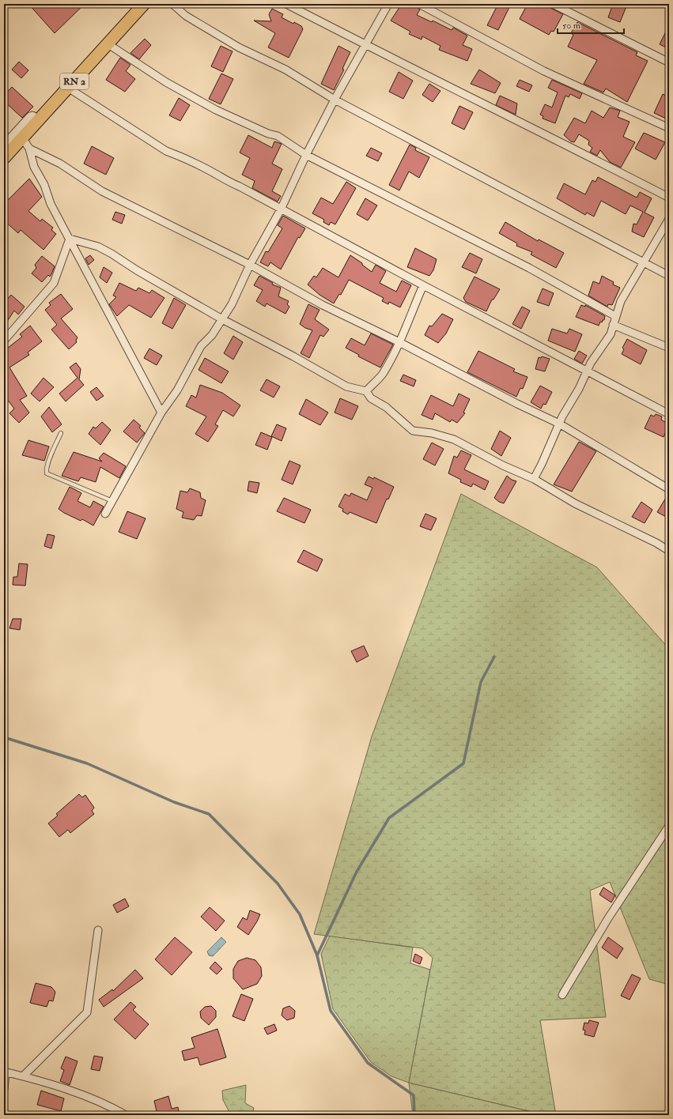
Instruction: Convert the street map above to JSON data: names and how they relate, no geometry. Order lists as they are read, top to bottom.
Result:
{
  "streets": {
    "highway": ["RN 2"]
  },
  "scale_bar": "50 m"
}
